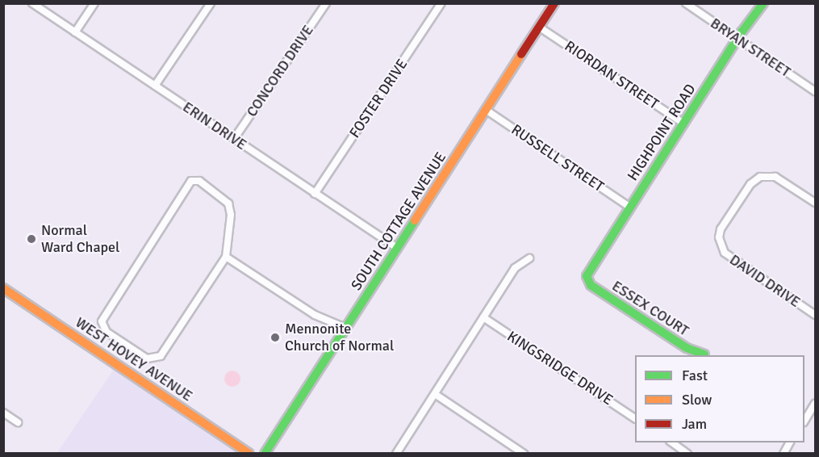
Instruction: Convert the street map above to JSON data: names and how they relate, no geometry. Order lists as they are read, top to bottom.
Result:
{
  "streets": {
    "street": [
      "BRYAN STREET",
      "CONCORD DRIVE",
      "RIORDAN STREET",
      "FOSTER DRIVE",
      "ERIN DRIVE",
      "HIGHPOINT ROAD",
      "RUSSELL STREET",
      "SOUTH COTTAGE AVENUE",
      "DAVID DRIVE",
      "ESSEX COURT",
      "WEST HOVEY AVENUE",
      "KINGSRIDGE DRIVE"
    ]
  },
  "crossings": [
    ["BRYAN STREET", "HIGHPOINT ROAD"],
    ["CONCORD DRIVE", "ERIN DRIVE"],
    ["RIORDAN STREET", "HIGHPOINT ROAD"],
    ["RIORDAN STREET", "SOUTH COTTAGE AVENUE"],
    ["FOSTER DRIVE", "ERIN DRIVE"],
    ["ERIN DRIVE", "SOUTH COTTAGE AVENUE"],
    ["HIGHPOINT ROAD", "RUSSELL STREET"],
    ["HIGHPOINT ROAD", "ESSEX COURT"],
    ["RUSSELL STREET", "SOUTH COTTAGE AVENUE"]
  ],
  "places": ["Normal Ward Chapel", "Mennonite Church of Normal"],
  "legend": ["Fast", "Slow", "Jam"]
}
